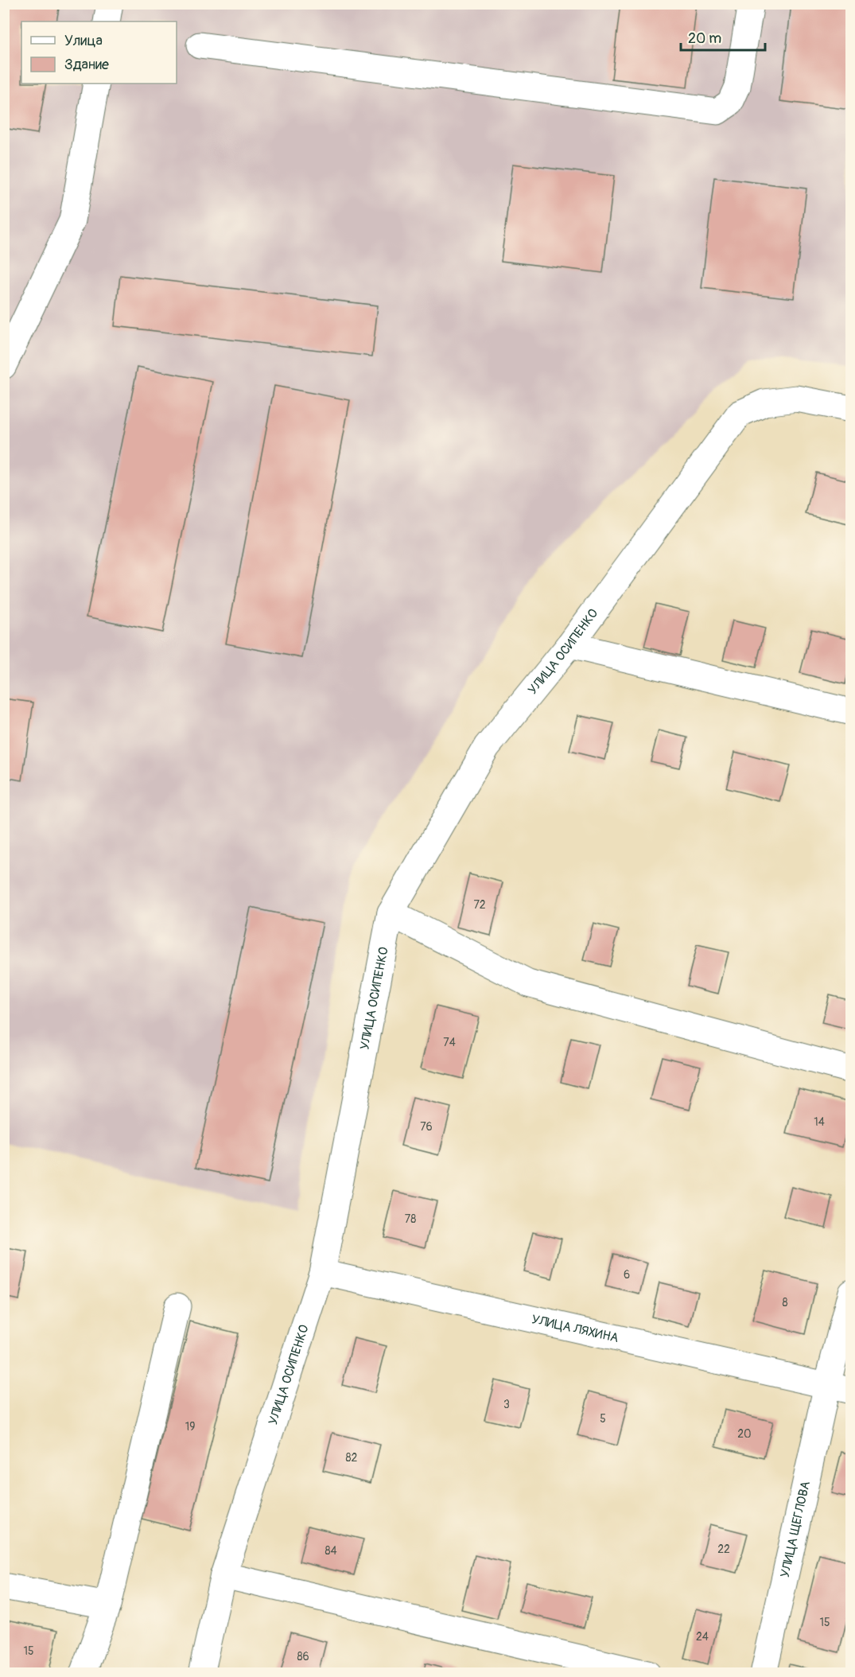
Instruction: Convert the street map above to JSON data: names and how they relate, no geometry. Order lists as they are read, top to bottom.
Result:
{
  "streets": {
    "street": ["УЛИЦА ОСИПЕНКО", "УЛИЦА ЛЯХИНА", "УЛИЦА ЩЕГЛОВА"]
  },
  "crossings": [
    ["УЛИЦА ОСИПЕНКО", "УЛИЦА ЛЯХИНА"],
    ["УЛИЦА ЛЯХИНА", "УЛИЦА ЩЕГЛОВА"]
  ],
  "house_numbers": [
    "72",
    "74",
    "14",
    "76",
    "78",
    "6",
    "8",
    "3",
    "5",
    "19",
    "20",
    "82",
    "22",
    "84",
    "15",
    "24",
    "15",
    "86"
  ],
  "legend": ["Улица", "Здание"],
  "scale_bar": "20 m"
}
